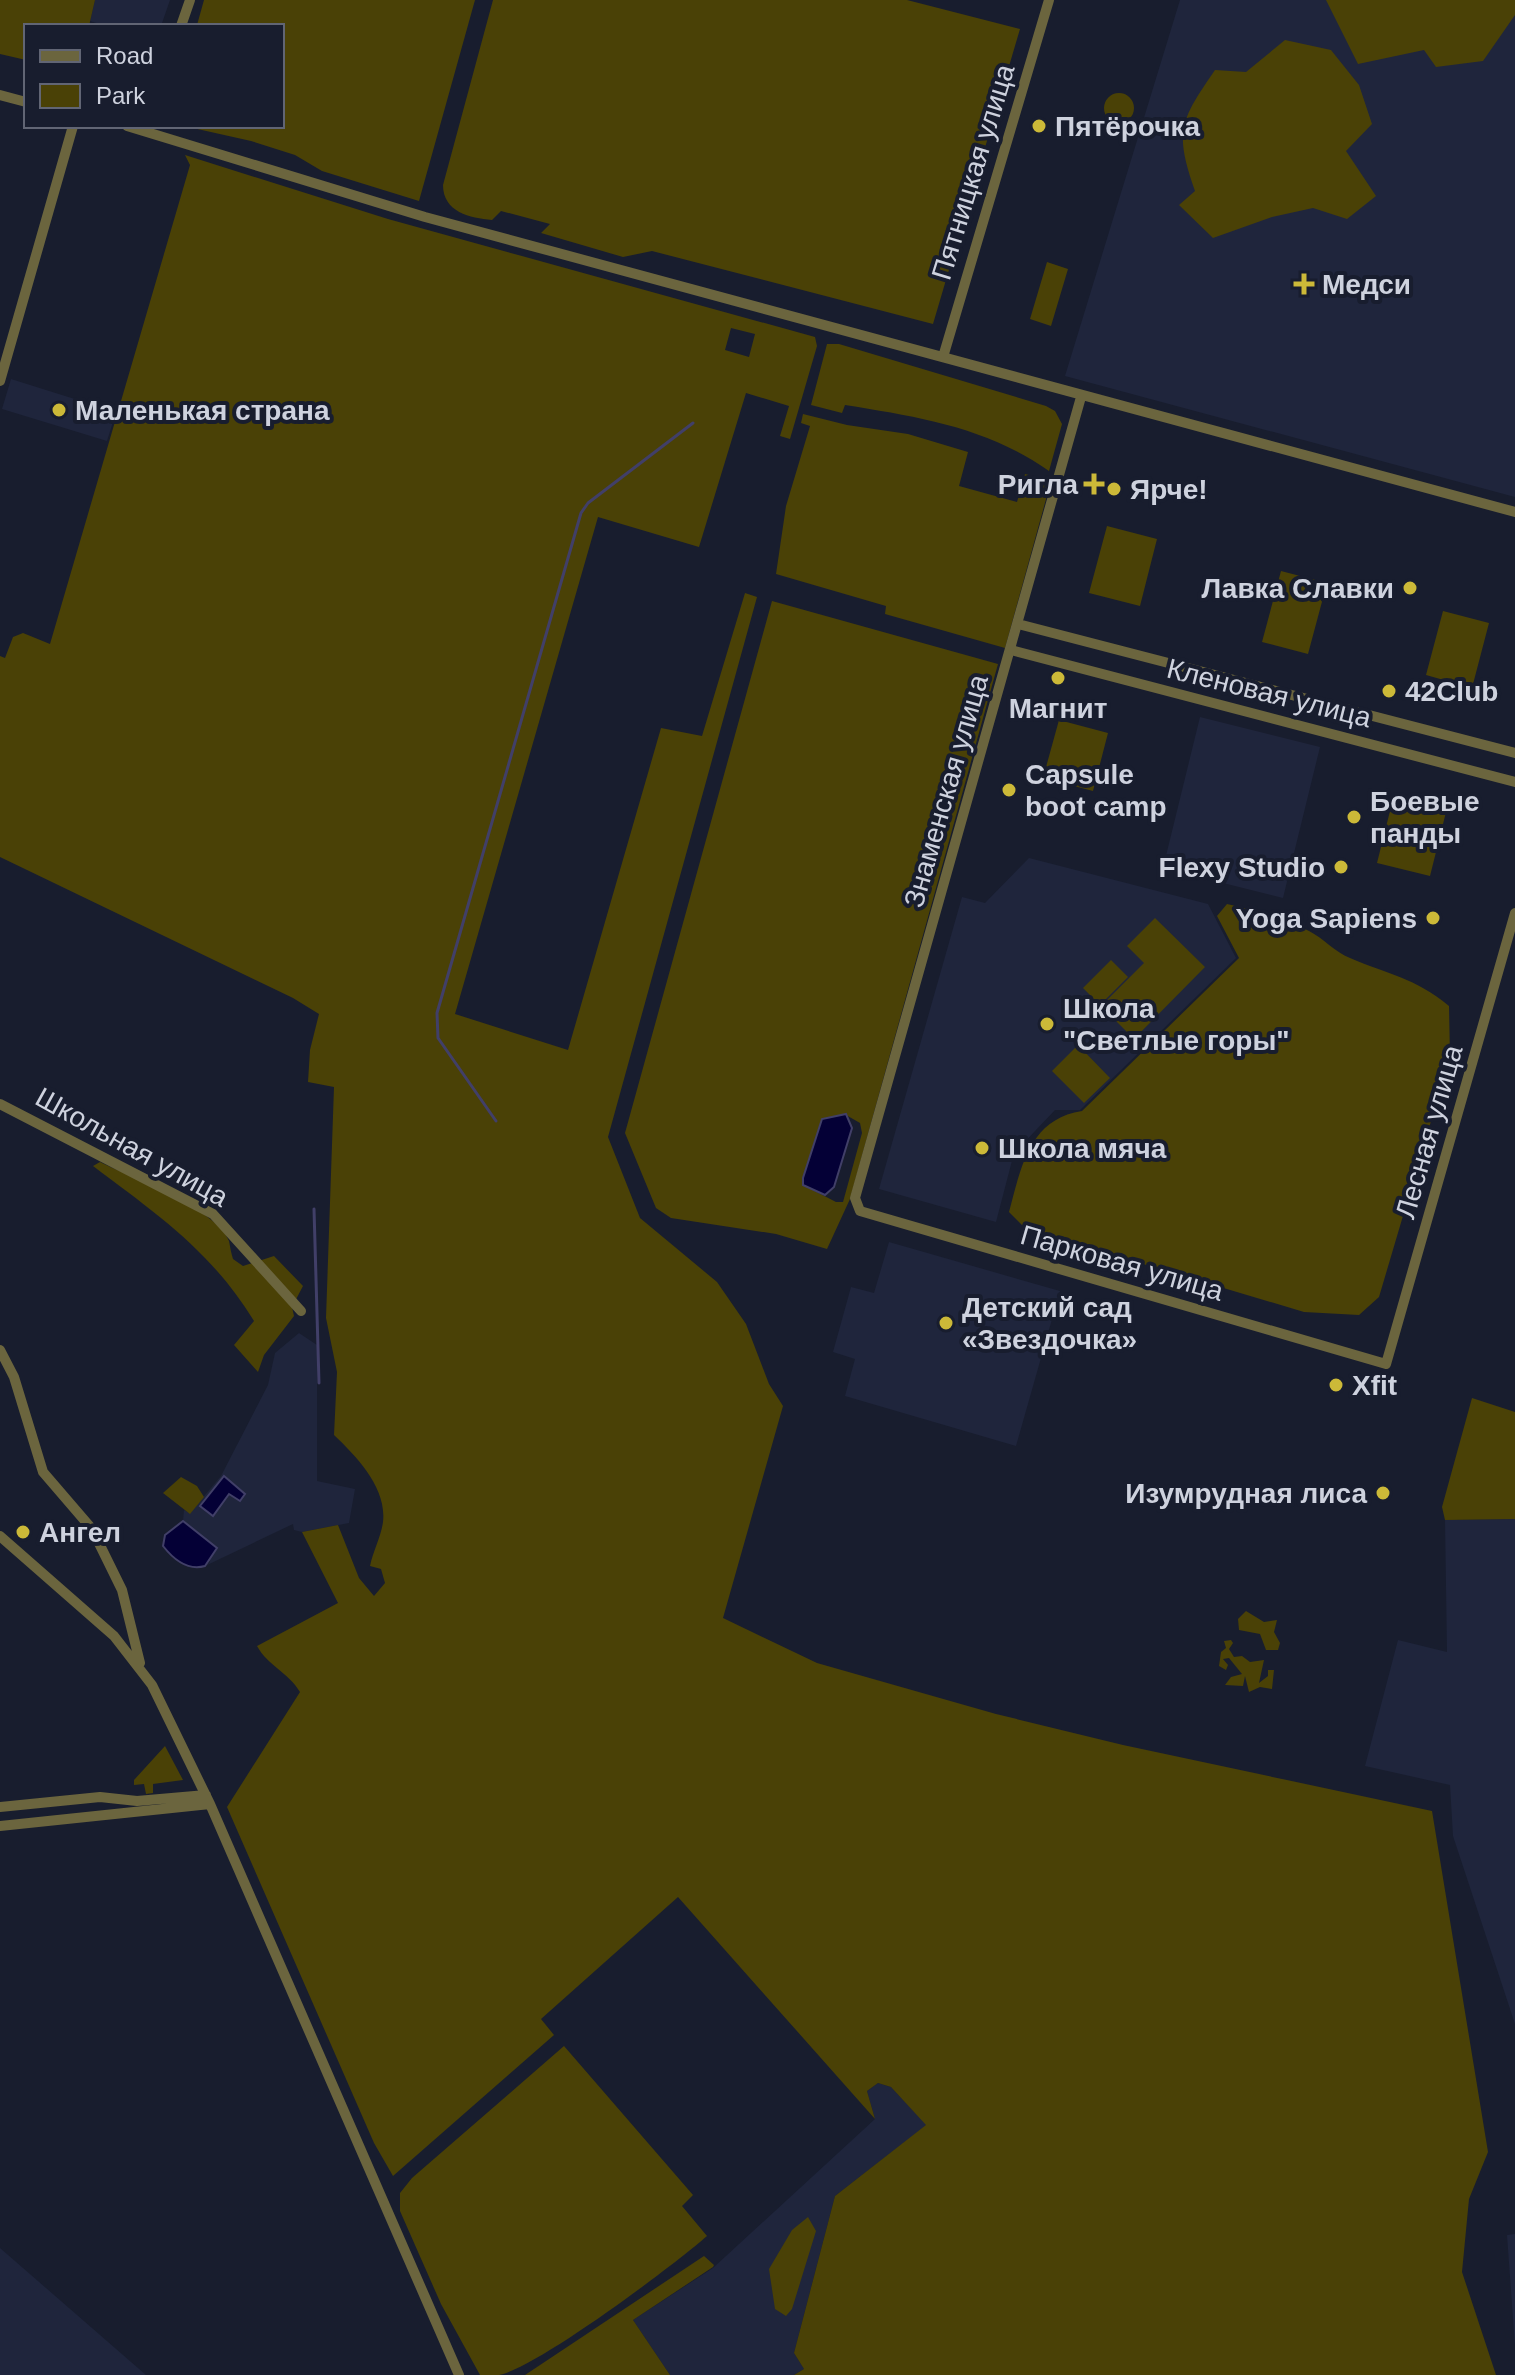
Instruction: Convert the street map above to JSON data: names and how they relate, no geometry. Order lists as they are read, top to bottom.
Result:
{
  "streets": {
    "street": [
      "Пятницкая улица",
      "Кленовая улица",
      "Знаменская улица",
      "Лесная улица",
      "Школьная улица",
      "Парковая улица"
    ]
  },
  "crossings": [
    ["Кленовая улица", "Знаменская улица"],
    ["Знаменская улица", "Парковая улица"],
    ["Лесная улица", "Парковая улица"]
  ],
  "places": {
    "other": [
      "Пятёрочка",
      "Маленькая страна",
      "Ярче!",
      "Лавка Славки",
      "Магнит",
      "42Club",
      "Capsule boot camp",
      "Боевые панды",
      "Flexy Studio",
      "Yoga Sapiens",
      "Школа \"Светлые горы\"",
      "Школа мяча",
      "Детский сад «Звездочка»",
      "Xfit",
      "Изумрудная лиса",
      "Ангел"
    ],
    "health": ["Медси", "Ригла"]
  },
  "legend": ["Road", "Park"]
}
